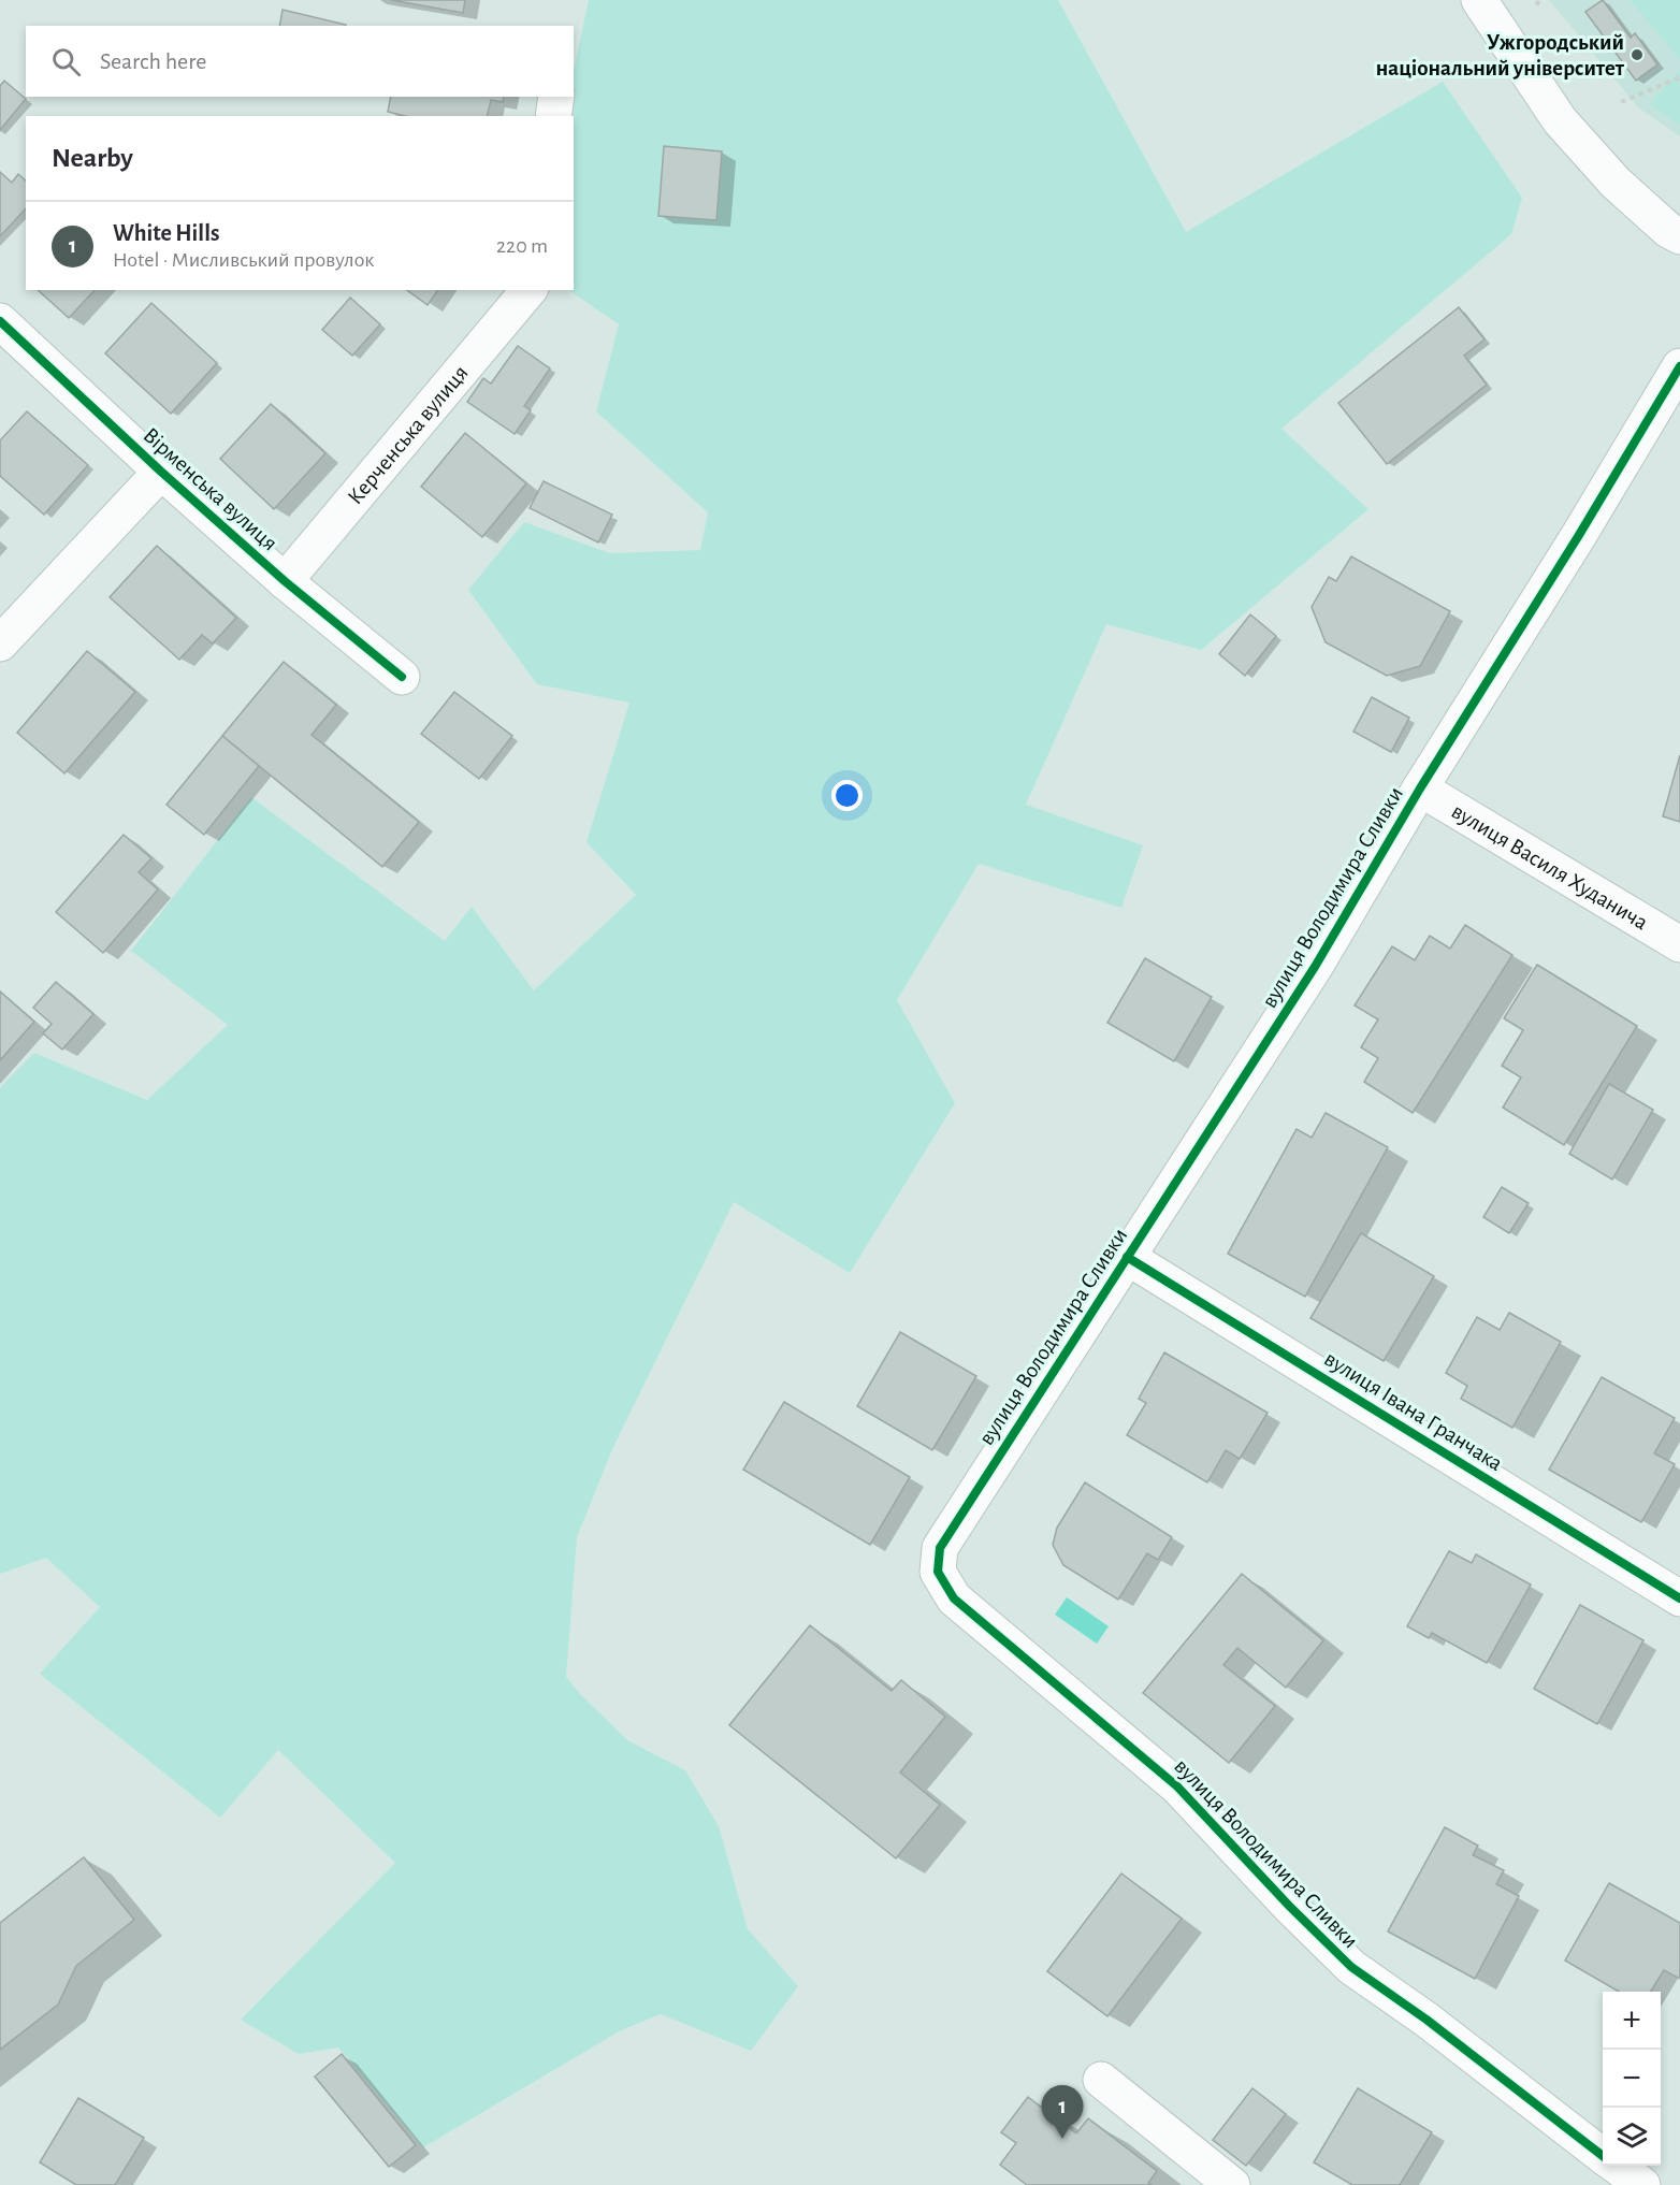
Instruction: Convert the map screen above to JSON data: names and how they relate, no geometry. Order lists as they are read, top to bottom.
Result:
{
  "streets": {
    "street": [
      "Керченська вулиця",
      "Вірменська вулиця",
      "вулиця Василя Худанича",
      "вулиця Володимира Сливки",
      "вулиця Івана Гранчака"
    ]
  },
  "crossings": [
    ["Керченська вулиця", "Вірменська вулиця"],
    ["вулиця Василя Худанича", "вулиця Володимира Сливки"],
    ["вулиця Володимира Сливки", "вулиця Івана Гранчака"]
  ],
  "places": ["Ужгородський національний університет"],
  "page": {
    "search": "Search here",
    "heading": "Nearby",
    "list": [
      {
        "mark": "1",
        "name": "White Hills",
        "note": "Hotel · Мисливський провулок",
        "value": "220 m"
      }
    ],
    "map_buttons": ["+", "−"],
    "pins": "1"
  }
}
